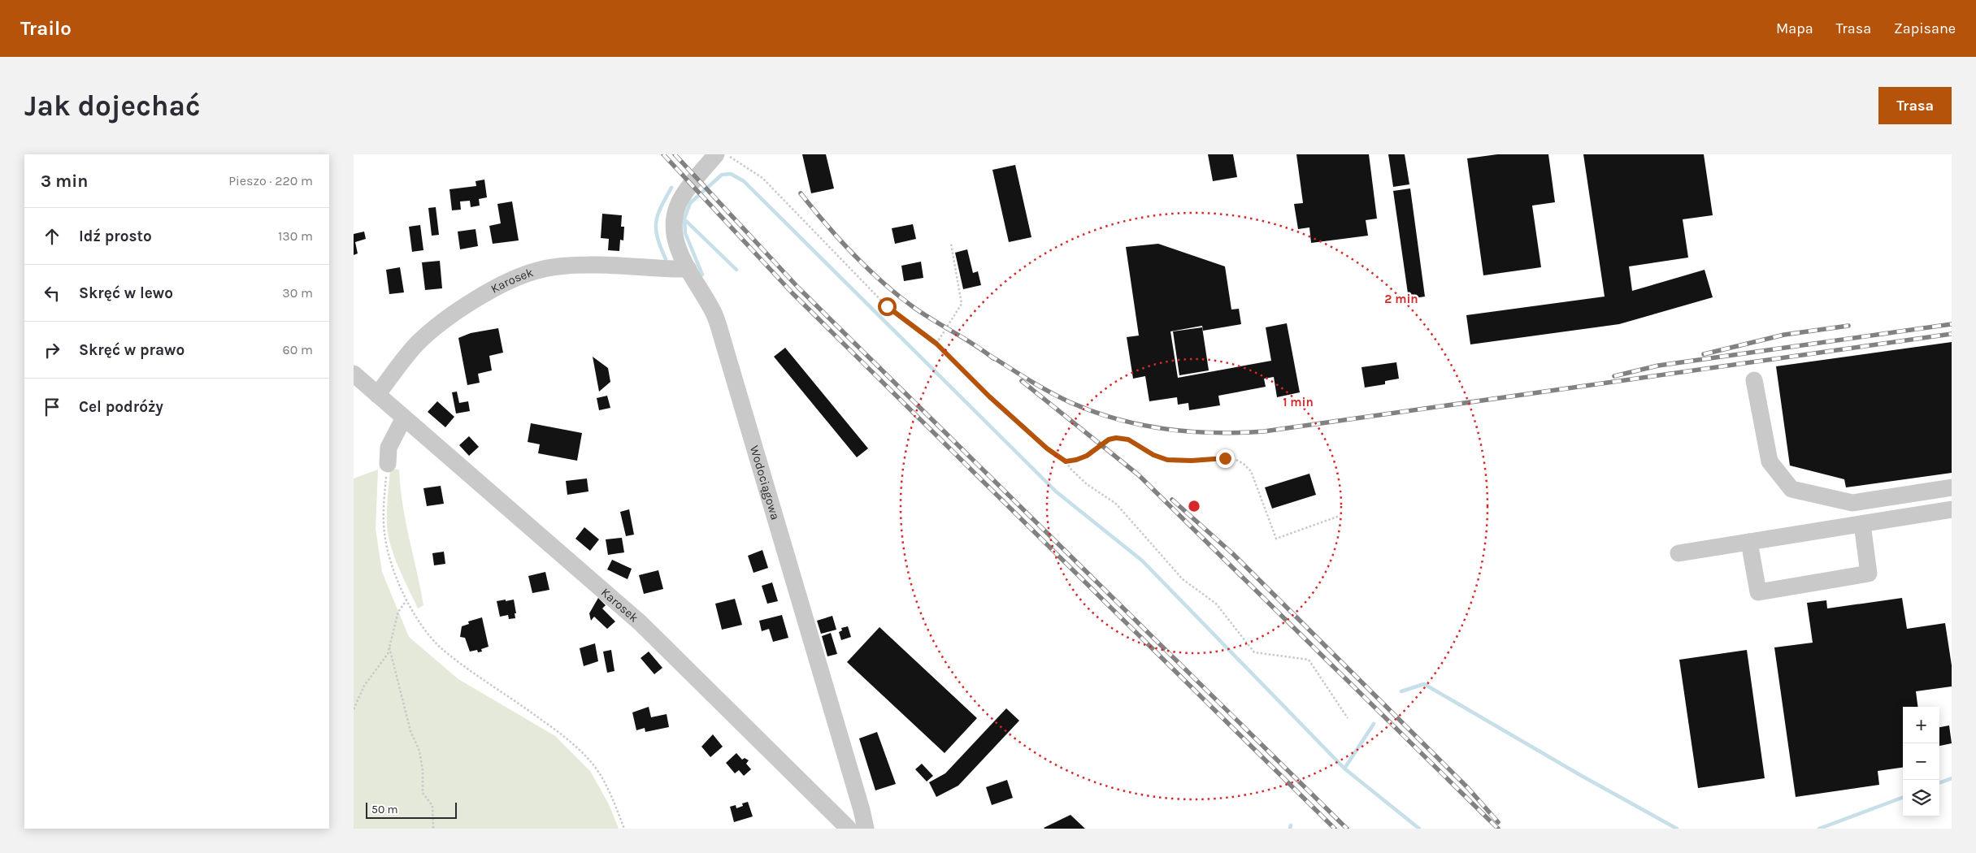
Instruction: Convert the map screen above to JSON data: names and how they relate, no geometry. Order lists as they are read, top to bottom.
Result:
{
  "streets": {
    "street": ["Karosek", "Wodociągowa"]
  },
  "crossings": [
    ["Karosek", "Wodociągowa"]
  ],
  "scale_bar": "50 m",
  "page": {
    "header": "Trailo",
    "nav": ["Mapa", "Trasa", "Zapisane"],
    "buttons": "Trasa",
    "title": "Jak dojechać",
    "heading": ["3 min", "Pieszo · 220 m"],
    "list": [
      ["Idź prosto", "130 m"],
      ["Skręć w lewo", "30 m"],
      ["Skręć w prawo", "60 m"],
      "Cel podróży"
    ],
    "map_buttons": ["+", "−"],
    "scale": "50 m"
  },
  "rings": ["2 min", "1 min"]
}
